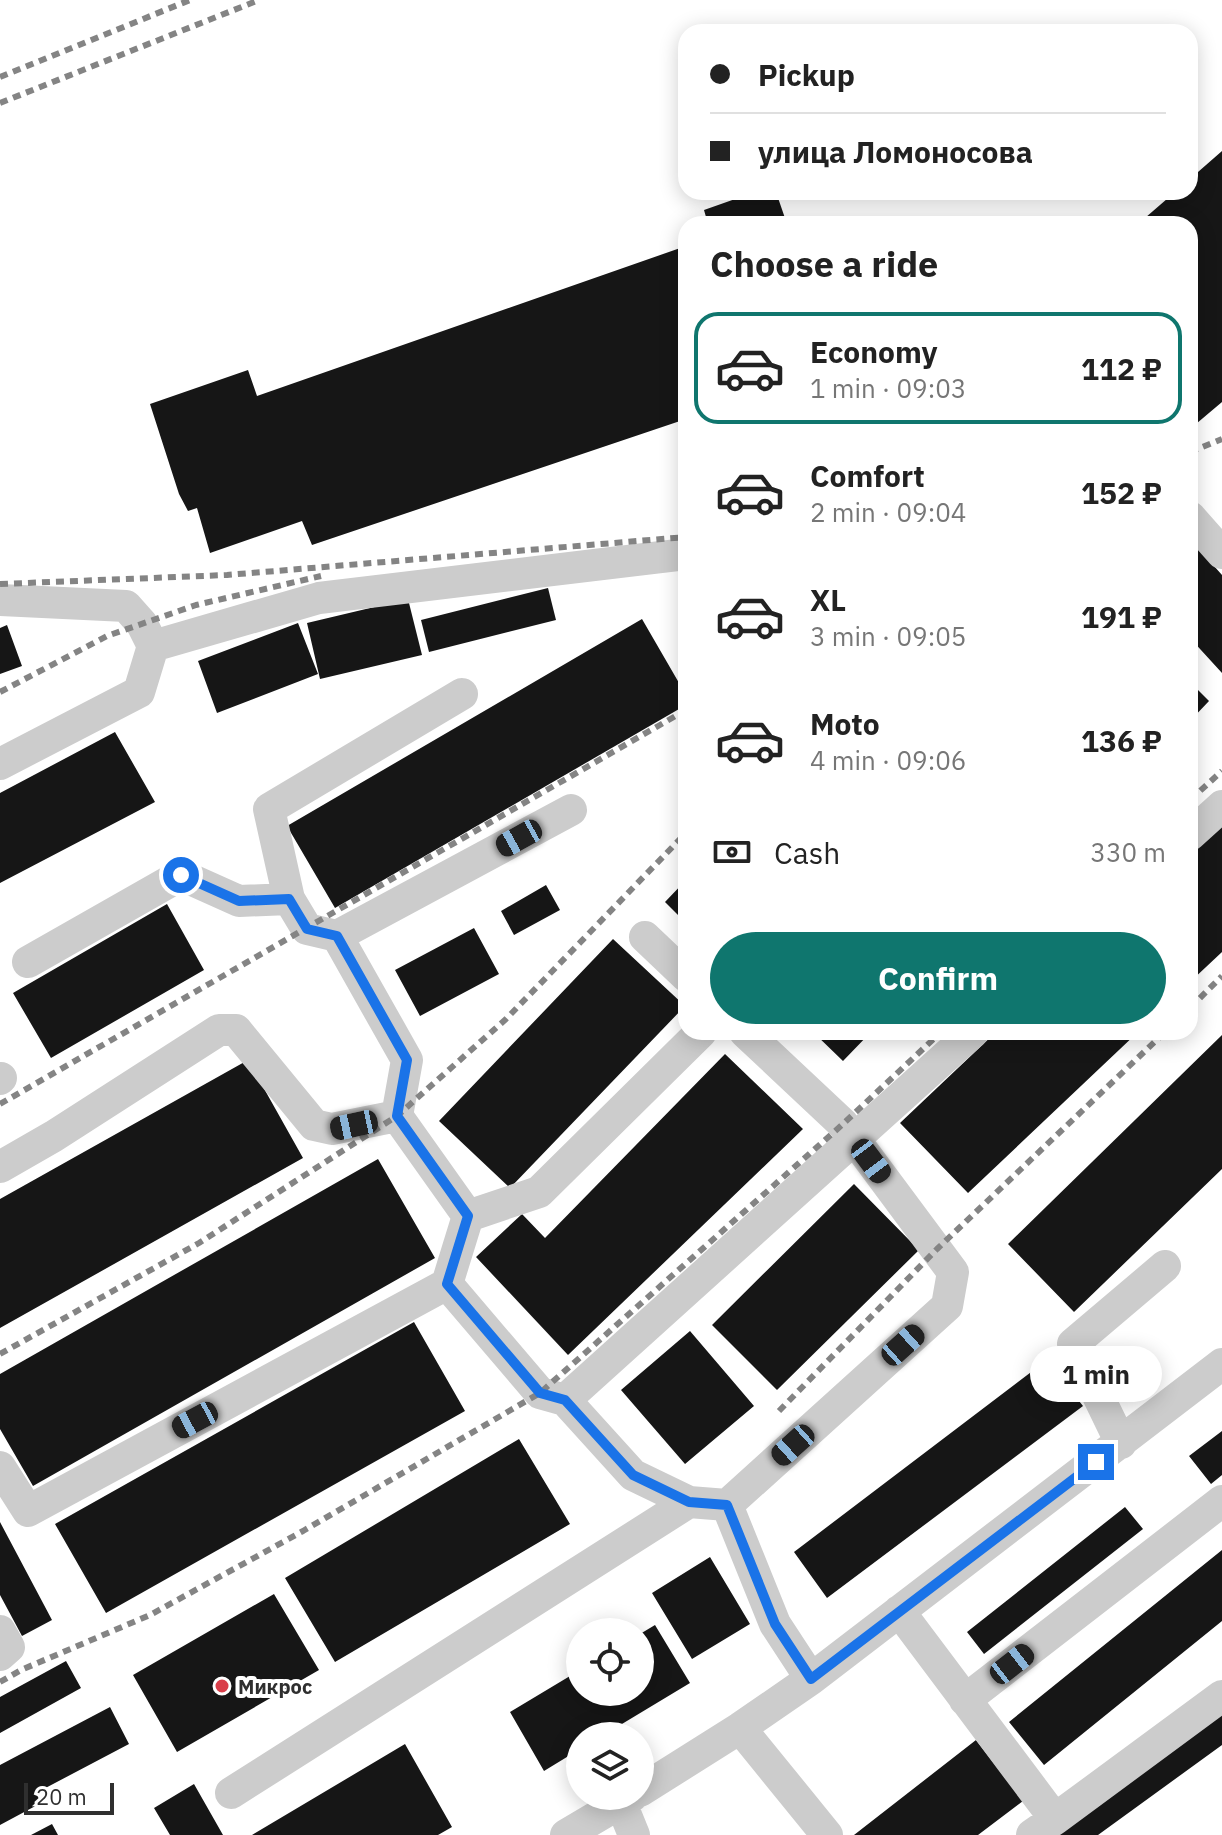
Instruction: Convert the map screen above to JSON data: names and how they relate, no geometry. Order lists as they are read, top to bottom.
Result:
{
  "places": ["Микрос"],
  "scale_bar": "20 m",
  "page": {
    "banner": ["Pickup", "улица Ломоносова"],
    "heading": "Choose a ride",
    "list": [
      {
        "name": "Economy",
        "note": "1 min · 09:03",
        "value": "112 ₽"
      },
      {
        "name": "Comfort",
        "note": "2 min · 09:04",
        "value": "152 ₽"
      },
      {
        "name": "XL",
        "note": "3 min · 09:05",
        "value": "191 ₽"
      },
      {
        "name": "Moto",
        "note": "4 min · 09:06",
        "value": "136 ₽"
      }
    ],
    "pay": ["Cash", "330 m"],
    "buttons": "Confirm",
    "bubble": "1 min",
    "scale": "20 m"
  }
}
